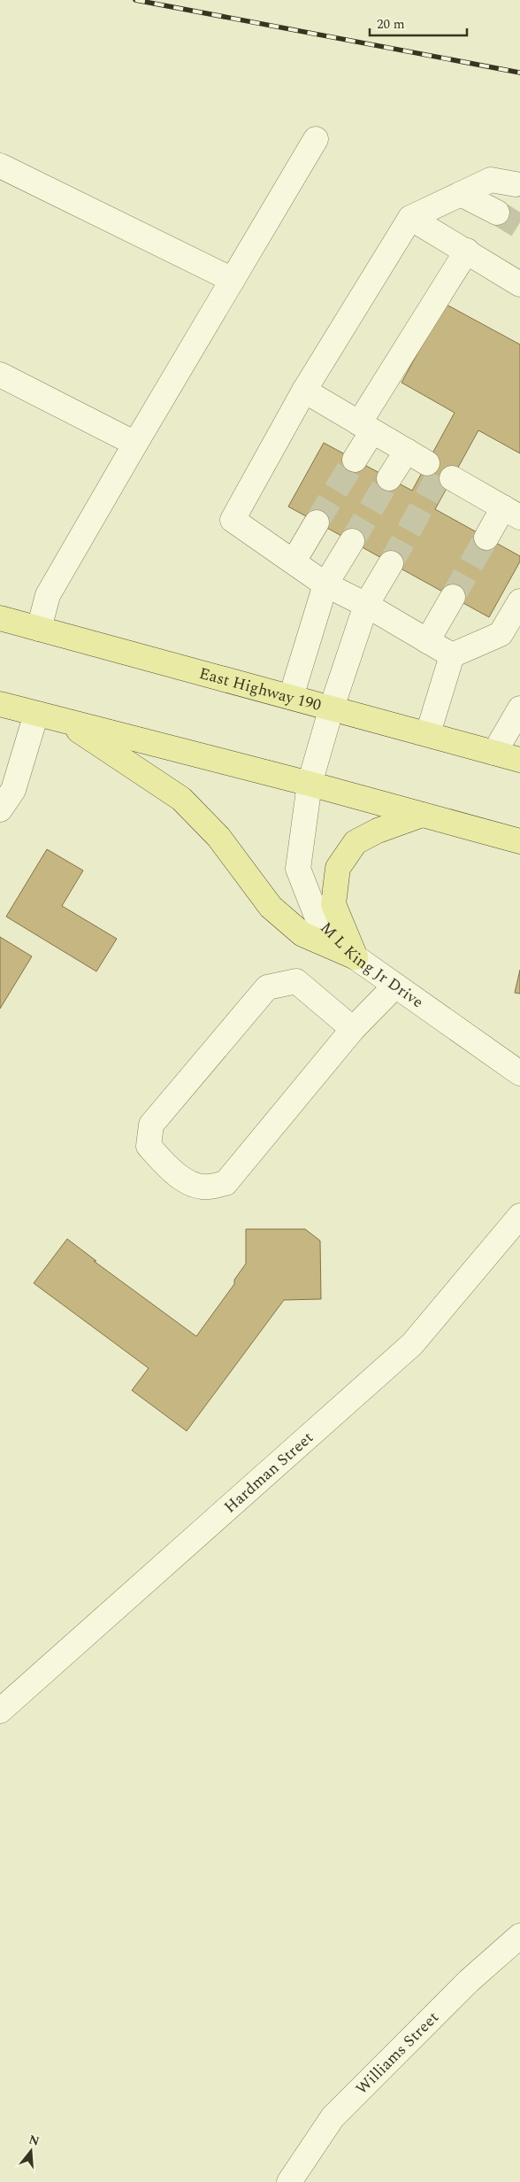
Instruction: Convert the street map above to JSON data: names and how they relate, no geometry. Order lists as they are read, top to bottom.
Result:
{
  "streets": {
    "main road": ["East Highway 190"],
    "street": ["M L King Jr Drive", "Hardman Street", "Williams Street"]
  },
  "crossings": [
    ["East Highway 190", "M L King Jr Drive"]
  ],
  "scale_bar": "20 m",
  "north": "top"
}
